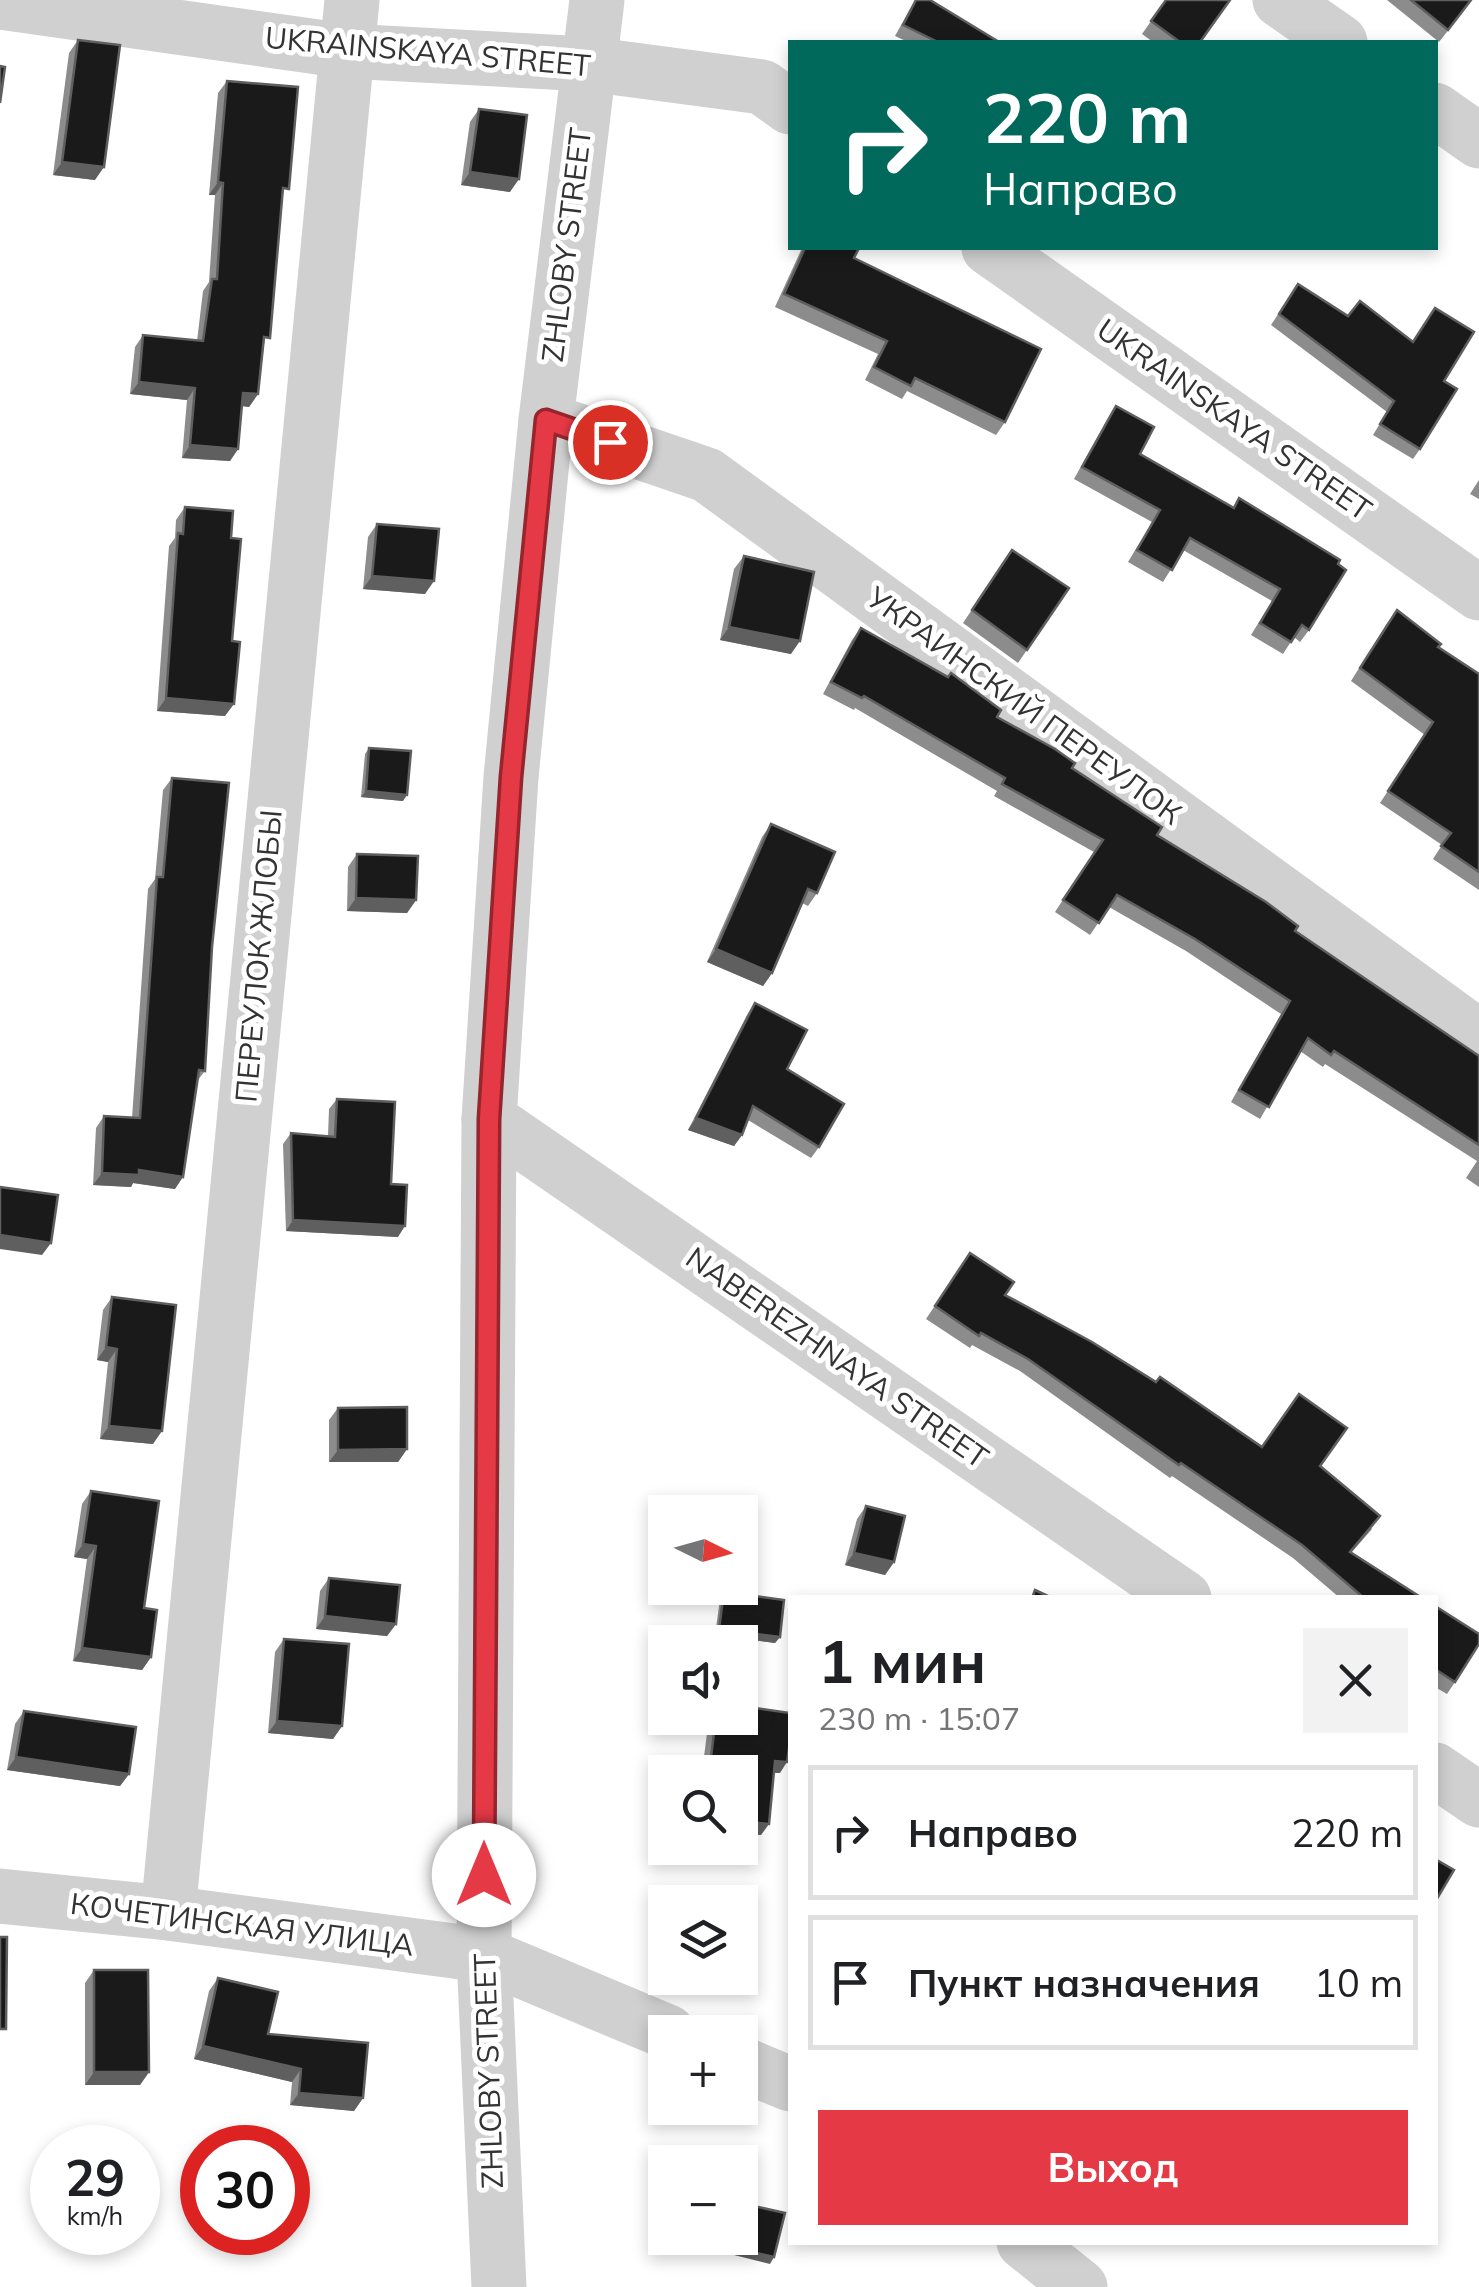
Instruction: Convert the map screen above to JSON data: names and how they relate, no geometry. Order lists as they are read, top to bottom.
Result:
{
  "streets": {
    "street": [
      "UKRAINSKAYA STREET",
      "ZHLOBY STREET",
      "УКРАИНСКИЙ ПЕРЕУЛОК",
      "ПЕРЕУЛОК ЖЛОБЫ",
      "NABEREZHNAYA STREET",
      "КОЧЕТИНСКАЯ УЛИЦА"
    ]
  },
  "crossings": [
    ["UKRAINSKAYA STREET", "ZHLOBY STREET"],
    ["UKRAINSKAYA STREET", "ПЕРЕУЛОК ЖЛОБЫ"],
    ["ZHLOBY STREET", "УКРАИНСКИЙ ПЕРЕУЛОК"],
    ["ZHLOBY STREET", "NABEREZHNAYA STREET"],
    ["ZHLOBY STREET", "КОЧЕТИНСКАЯ УЛИЦА"],
    ["ПЕРЕУЛОК ЖЛОБЫ", "КОЧЕТИНСКАЯ УЛИЦА"]
  ],
  "north": "right",
  "page": {
    "turn": ["220 m", "Направо"],
    "map_buttons": ["+", "−"],
    "heading": ["1 мин", "230 m · 15:07"],
    "list": [
      {
        "name": "Направо",
        "value": "220 m"
      },
      {
        "name": "Пункт назначения",
        "value": "10 m"
      }
    ],
    "buttons": "Выход",
    "speed": "29 km/h",
    "limit": "30"
  }
}
